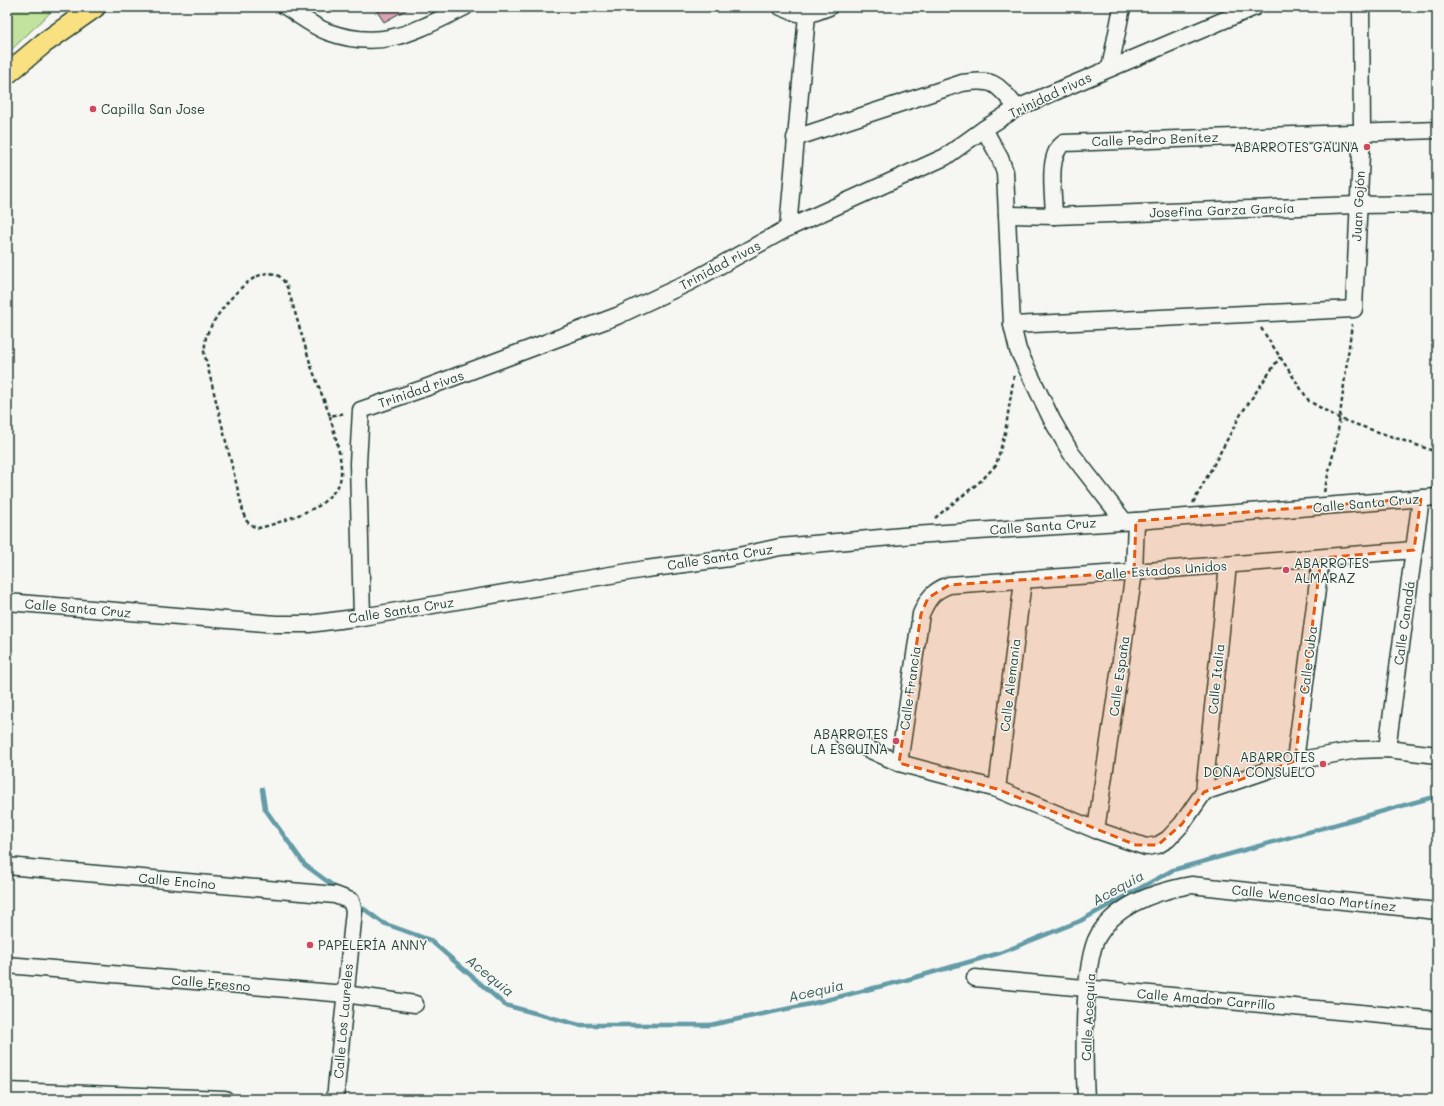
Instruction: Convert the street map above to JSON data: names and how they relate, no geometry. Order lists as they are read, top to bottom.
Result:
{
  "streets": {
    "street": [
      "Trinidad rivas",
      "Calle Pedro Benítez",
      "Juan Gojón",
      "Josefina Garza García",
      "Calle Santa Cruz",
      "Calle Estados Unidos",
      "Calle Canadá",
      "Calle Cuba",
      "Calle España",
      "Calle Italia",
      "Calle Alemania",
      "Calle Francia",
      "Calle Encino",
      "Calle Wenceslao Martínez",
      "Calle Fresno",
      "Calle Amador Carrillo",
      "Calle Acequia",
      "Calle Los Laureles"
    ]
  },
  "crossings": [
    ["Trinidad rivas", "Calle Santa Cruz"],
    ["Calle Pedro Benítez", "Juan Gojón"],
    ["Calle Pedro Benítez", "Josefina Garza García"],
    ["Juan Gojón", "Josefina Garza García"],
    ["Calle Santa Cruz", "Calle Canadá"],
    ["Calle Santa Cruz", "Calle España"],
    ["Calle Estados Unidos", "Calle Canadá"],
    ["Calle Estados Unidos", "Calle Cuba"],
    ["Calle Estados Unidos", "Calle España"],
    ["Calle Estados Unidos", "Calle Italia"],
    ["Calle Estados Unidos", "Calle Alemania"],
    ["Calle Estados Unidos", "Calle Francia"],
    ["Calle España", "Calle Italia"],
    ["Calle Italia", "Calle Alemania"],
    ["Calle Italia", "Calle Francia"],
    ["Calle Encino", "Calle Los Laureles"],
    ["Calle Wenceslao Martínez", "Calle Acequia"],
    ["Calle Fresno", "Calle Los Laureles"],
    ["Calle Amador Carrillo", "Calle Acequia"]
  ],
  "water": ["Acequia"],
  "places": [
    "Capilla San Jose",
    "ABARROTES GAUNA",
    "ABARROTES ALMARAZ",
    "ABARROTES LA ESQUINA",
    "ABARROTES DOÑA CONSUELO",
    "PAPELERÍA ANNY"
  ]
}
